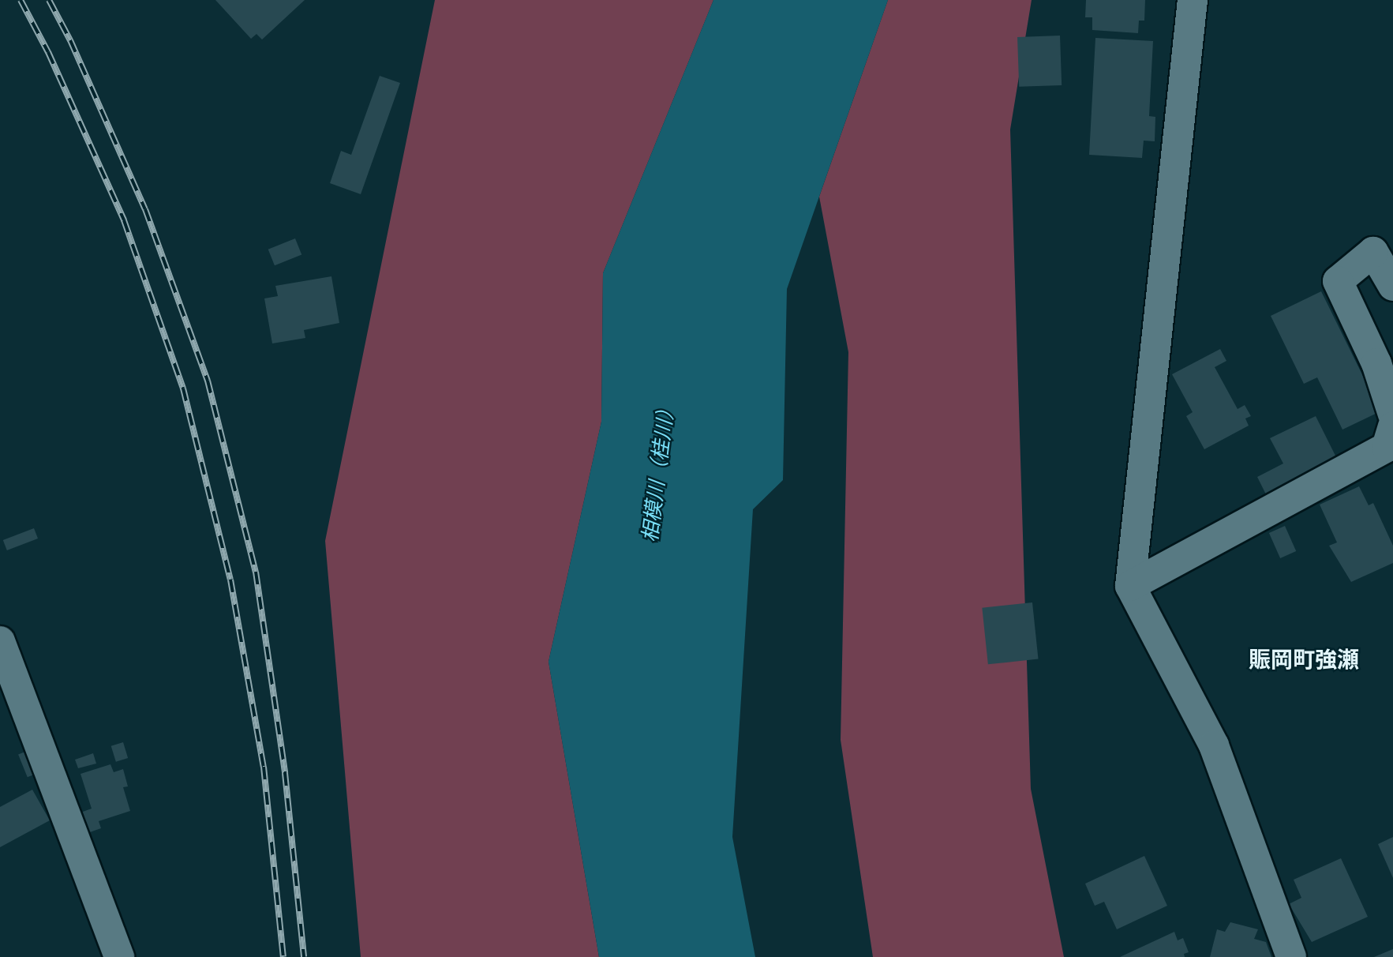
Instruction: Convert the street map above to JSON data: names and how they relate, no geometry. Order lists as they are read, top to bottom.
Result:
{
  "districts": ["賑岡町強瀬"],
  "water": ["相模川（桂川）"]
}
